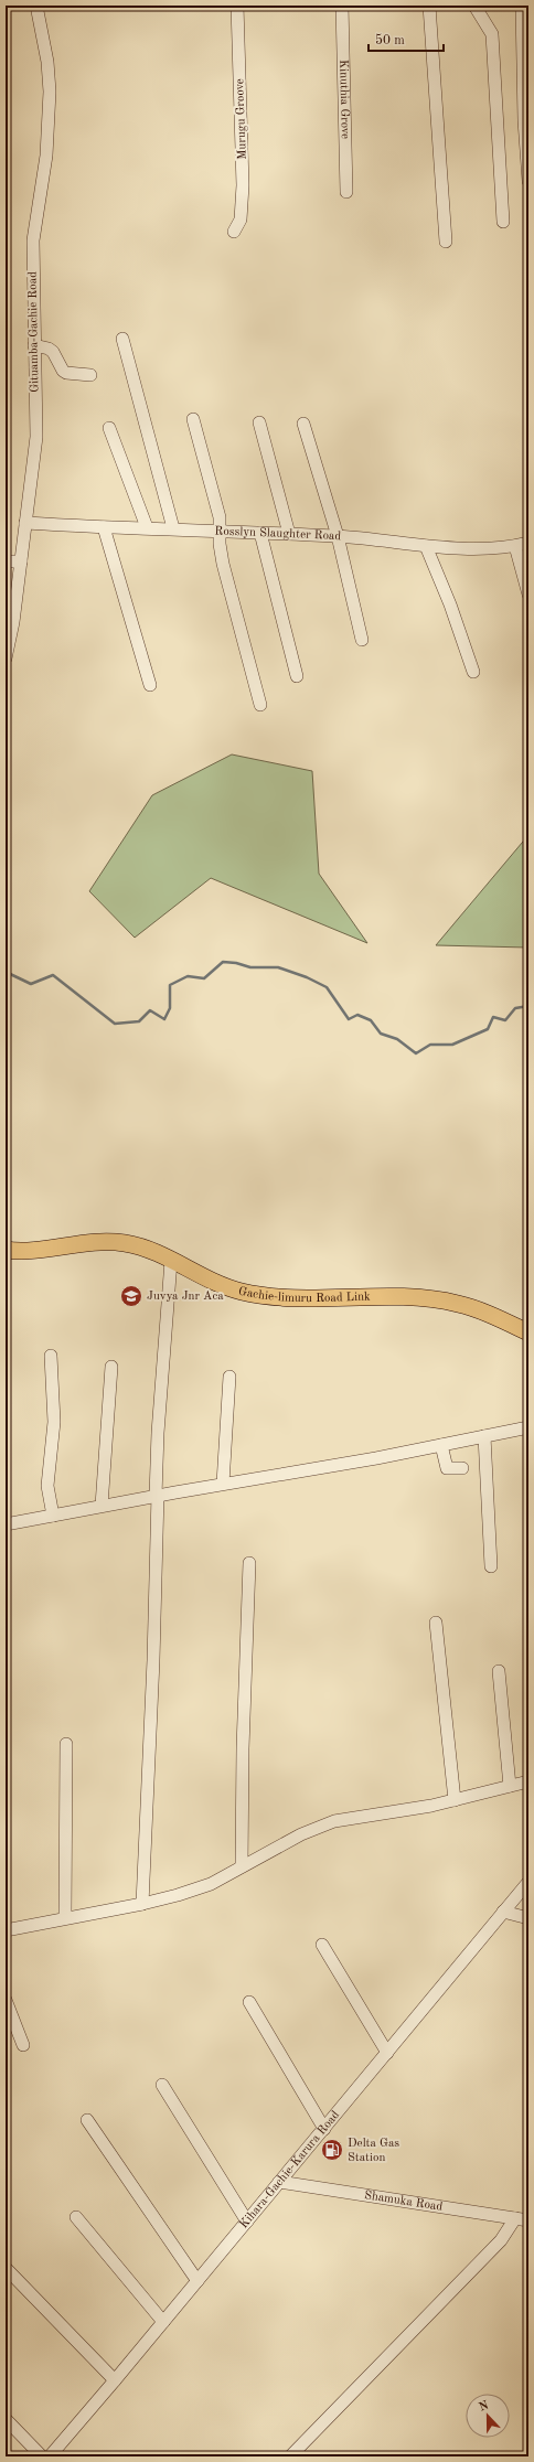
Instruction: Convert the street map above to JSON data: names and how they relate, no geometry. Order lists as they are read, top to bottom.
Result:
{
  "streets": {
    "main road": ["Gachie-limuru Road Link"],
    "street": [
      "Kinuthia Grove",
      "Murugu Groove",
      "Gituamba-Gachie Road",
      "Rosslyn Slaughter Road",
      "Kihara-Gachie-Karura Road",
      "Shamuka Road"
    ]
  },
  "crossings": [
    ["Gituamba-Gachie Road", "Rosslyn Slaughter Road"],
    ["Kihara-Gachie-Karura Road", "Shamuka Road"]
  ],
  "places": {
    "school or university": ["Juvya Jnr Aca"],
    "fuel station": ["Delta Gas Station"]
  },
  "scale_bar": "50 m",
  "north": "top"
}
